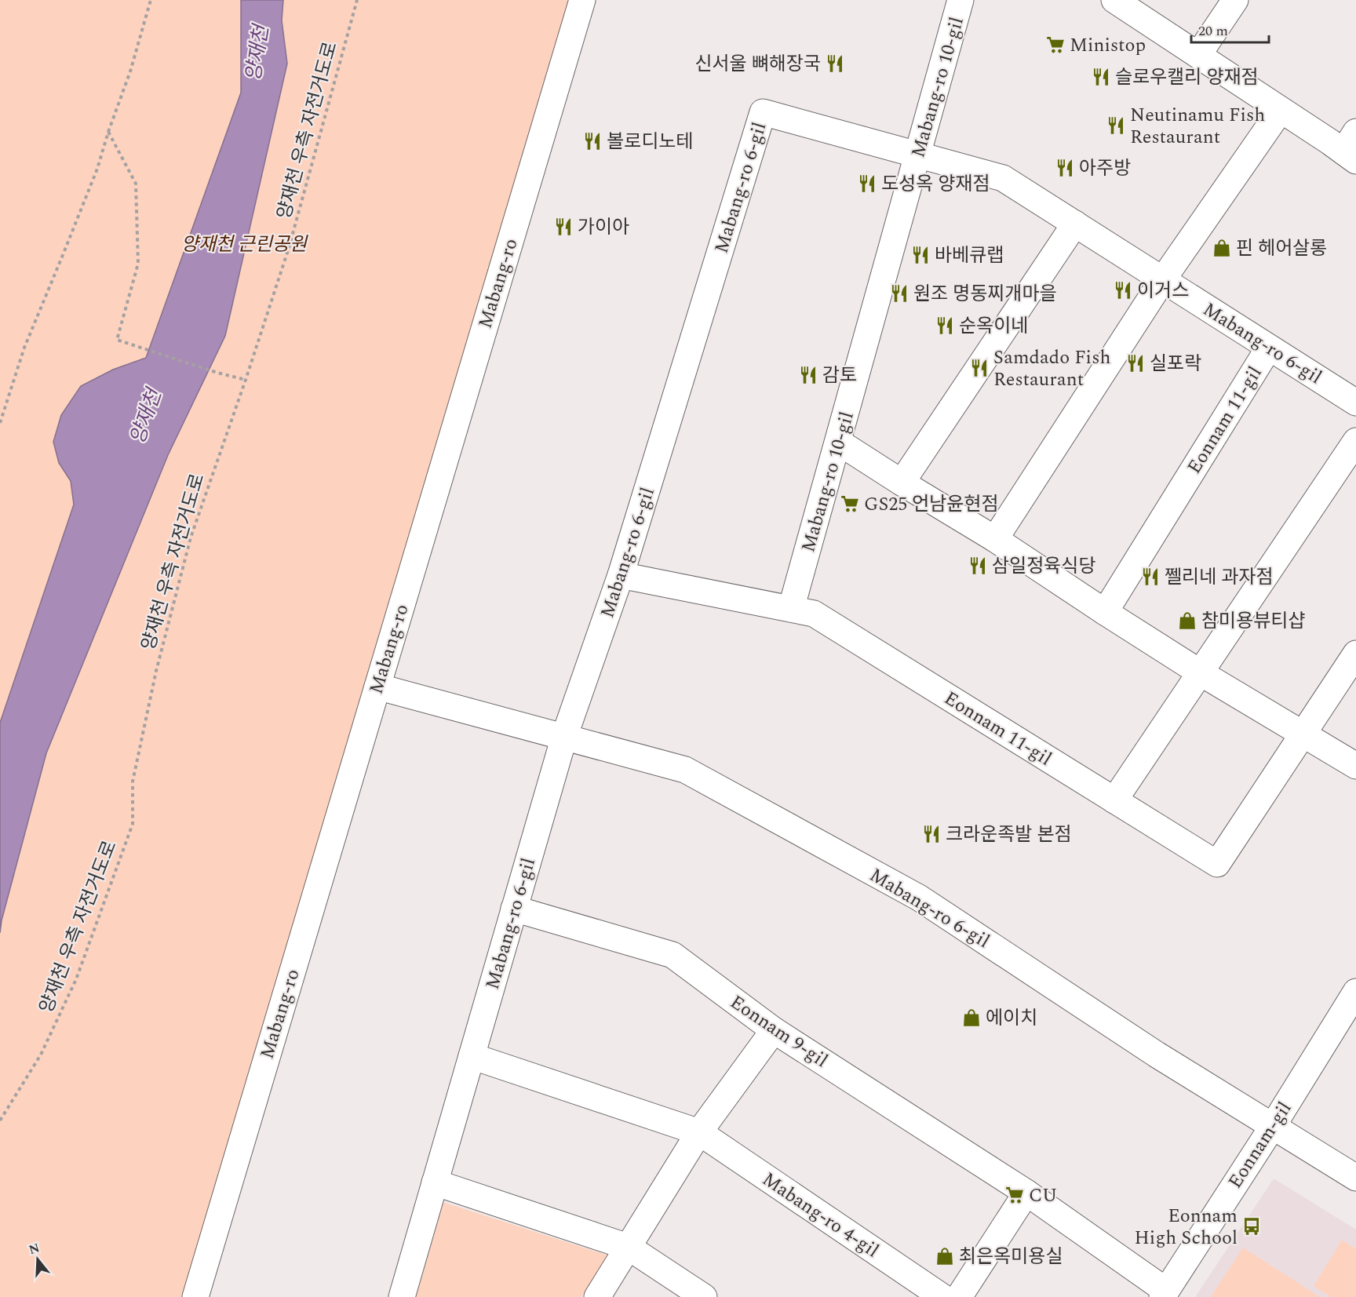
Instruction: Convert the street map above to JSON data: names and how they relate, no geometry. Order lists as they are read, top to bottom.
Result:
{
  "streets": {
    "street": [
      "Mabang-ro 10-gil",
      "Mabang-ro 6-gil",
      "Mabang-ro",
      "Eonnam 11-gil",
      "Eonnam 9-gil",
      "Eonnam-gil",
      "Mabang-ro 4-gil"
    ],
    "path": ["양재천 우측 자전거도로"]
  },
  "crossings": [
    ["Mabang-ro 10-gil", "Mabang-ro 6-gil"],
    ["Mabang-ro 10-gil", "Eonnam 11-gil"],
    ["Mabang-ro 6-gil", "Mabang-ro"],
    ["Mabang-ro 6-gil", "Eonnam 11-gil"],
    ["Mabang-ro 6-gil", "Eonnam 9-gil"],
    ["Mabang-ro 6-gil", "Eonnam-gil"],
    ["Eonnam 9-gil", "Eonnam-gil"]
  ],
  "water": ["양재천"],
  "parks": ["양재천 근린공원"],
  "places": {
    "supermarket": ["Ministop", "GS25 언남윤현점", "CU"],
    "restaurant": [
      "신서울 뼈해장국",
      "슬로우캘리 양재점",
      "Neutinamu Fish Restaurant",
      "볼로디노테",
      "아주방",
      "도성옥 양재점",
      "가이아",
      "바베큐랩",
      "이거스",
      "원조 명동찌개마을",
      "순옥이네",
      "실포락",
      "Samdado Fish Restaurant",
      "감토",
      "삼일정육식당",
      "쩰리네 과자점",
      "크라운족발 본점"
    ],
    "shop": [
      "핀 헤어살롱",
      "참미용뷰티샵",
      "에이치",
      "최은옥미용실"
    ],
    "bus stop": ["Eonnam High School"]
  },
  "scale_bar": "20 m",
  "north": "top"
}
